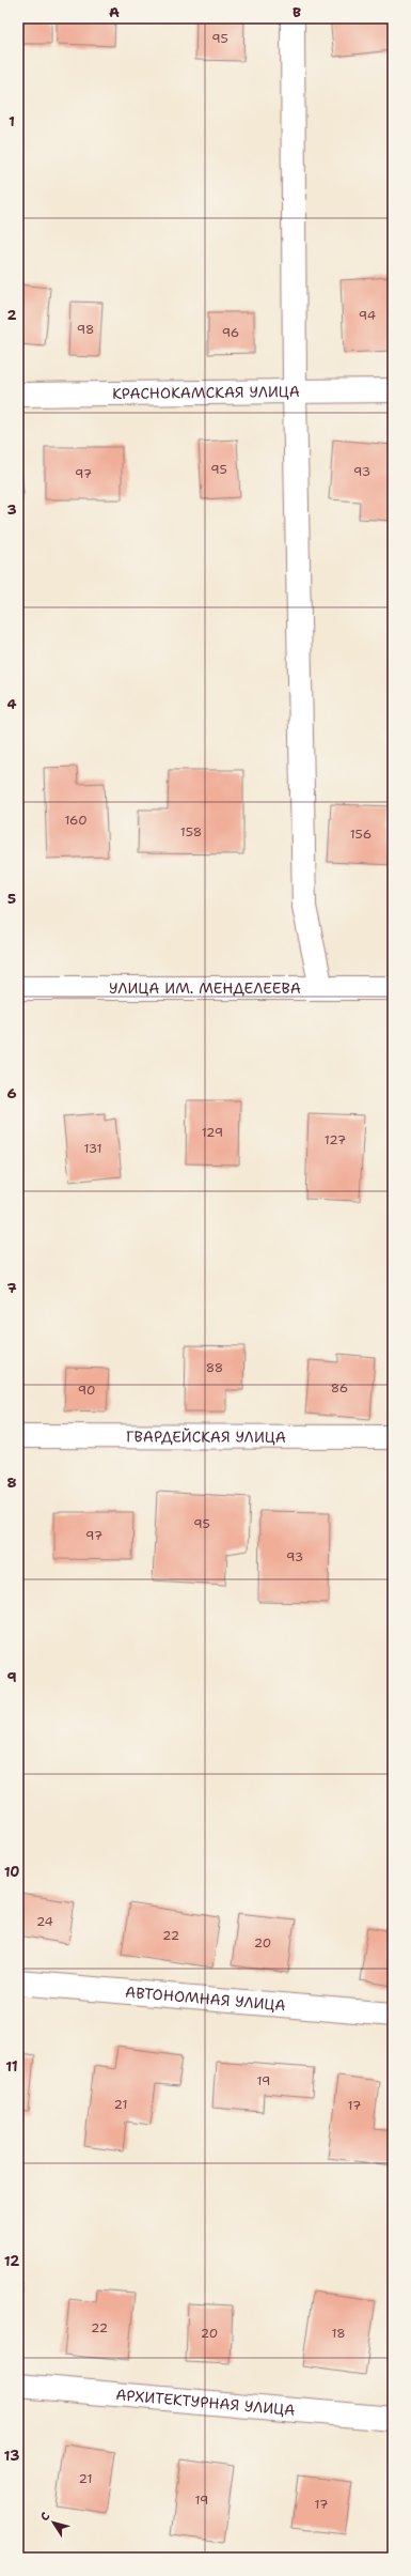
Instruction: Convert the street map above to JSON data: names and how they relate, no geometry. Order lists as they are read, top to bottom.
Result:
{
  "streets": {
    "street": [
      "КРАСНОКАМСКАЯ УЛИЦА",
      "УЛИЦА ИМ. МЕНДЕЛЕЕВА",
      "ГВАРДЕЙСКАЯ УЛИЦА",
      "АВТОНОМНАЯ УЛИЦА",
      "АРХИТЕКТУРНАЯ УЛИЦА"
    ]
  },
  "house_numbers": [
    "95",
    "94",
    "98",
    "96",
    "95",
    "93",
    "97",
    "160",
    "158",
    "156",
    "129",
    "127",
    "131",
    "88",
    "86",
    "90",
    "95",
    "97",
    "93",
    "24",
    "22",
    "20",
    "19",
    "21",
    "17",
    "22",
    "20",
    "18",
    "21",
    "19",
    "17"
  ],
  "north": "top left",
  "grid": {
    "columns": ["A", "B"],
    "rows": [
      "1",
      "2",
      "3",
      "4",
      "5",
      "6",
      "7",
      "8",
      "9",
      "10",
      "11",
      "12",
      "13"
    ]
  }
}
